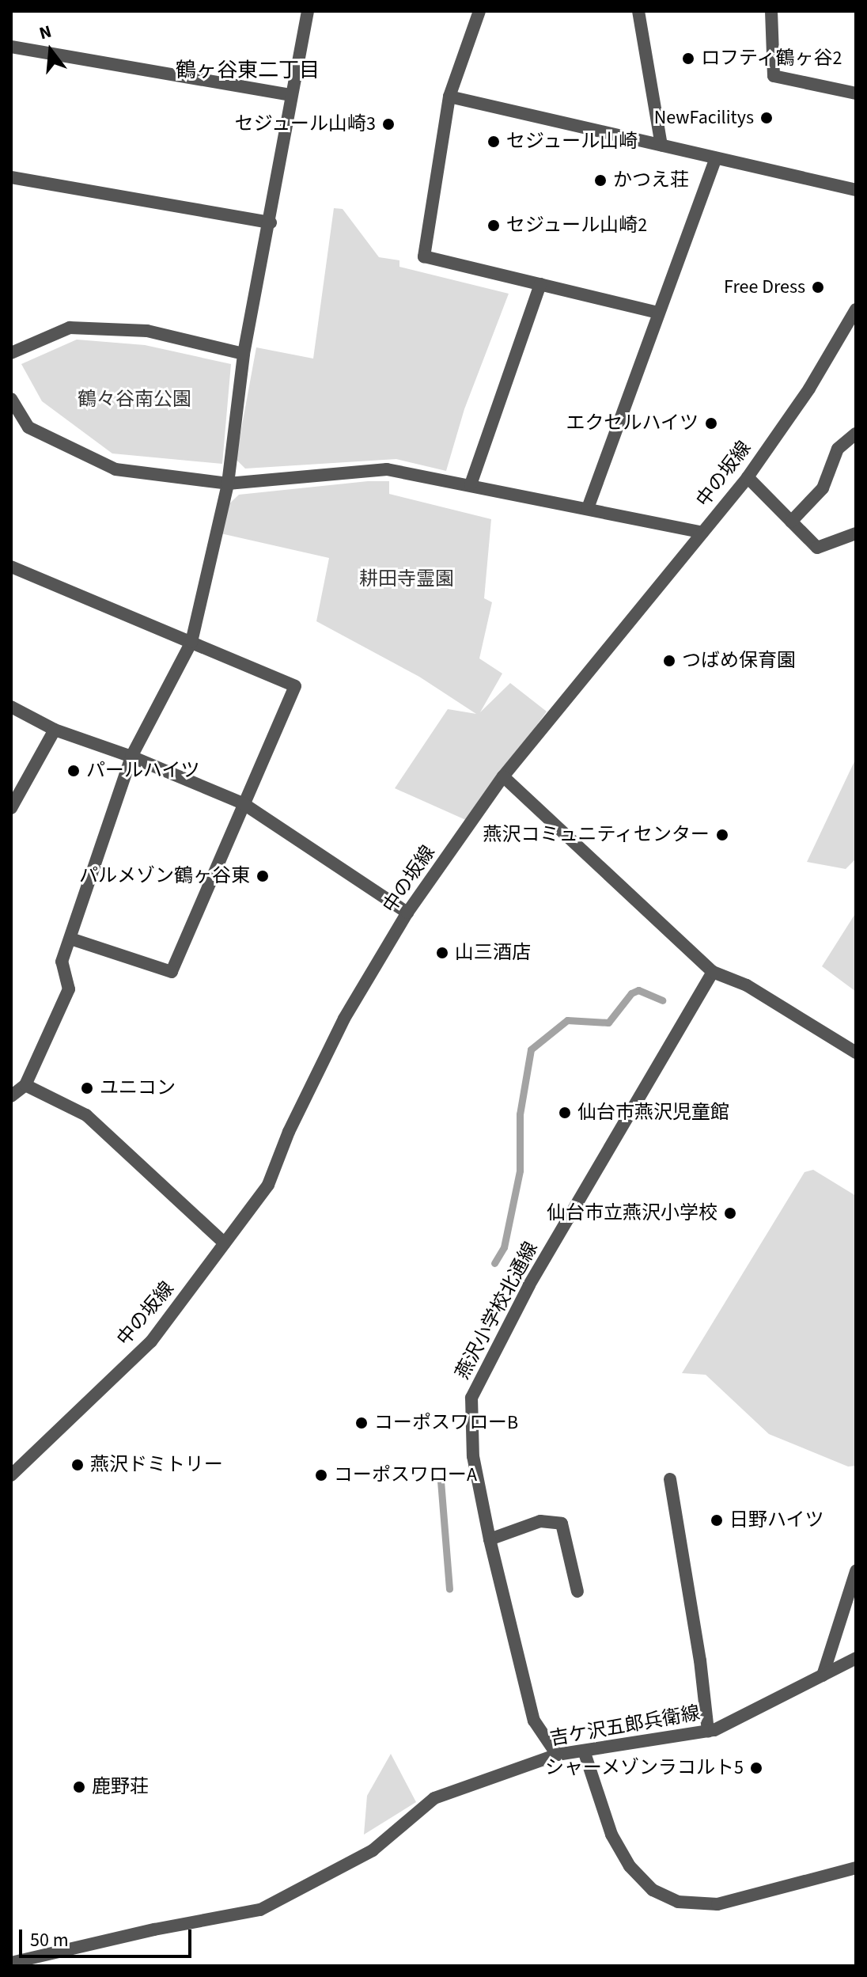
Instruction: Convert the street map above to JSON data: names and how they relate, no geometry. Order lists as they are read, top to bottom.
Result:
{
  "streets": {
    "street": ["中の坂線", "燕沢小学校北通線", "吉ケ沢五郎兵衛線"]
  },
  "crossings": [
    ["燕沢小学校北通線", "吉ケ沢五郎兵衛線"]
  ],
  "districts": ["鶴ヶ谷東二丁目"],
  "parks": ["鶴々谷南公園", "耕田寺霊園"],
  "places": [
    "ロフティ鶴ヶ谷2",
    "NewFacilitys",
    "セジュール山崎3",
    "セジュール山崎",
    "かつえ荘",
    "セジュール山崎2",
    "Free Dress",
    "エクセルハイツ",
    "つばめ保育園",
    "パールハイツ",
    "燕沢コミュニティセンター",
    "パルメゾン鶴ヶ谷東",
    "山三酒店",
    "ユニコン",
    "仙台市燕沢児童館",
    "仙台市立燕沢小学校",
    "コーポスワローB",
    "燕沢ドミトリー",
    "コーポスワローA",
    "日野ハイツ",
    "シャーメゾンラコルト5",
    "鹿野荘"
  ],
  "scale_bar": "50 m",
  "north": "top"
}
